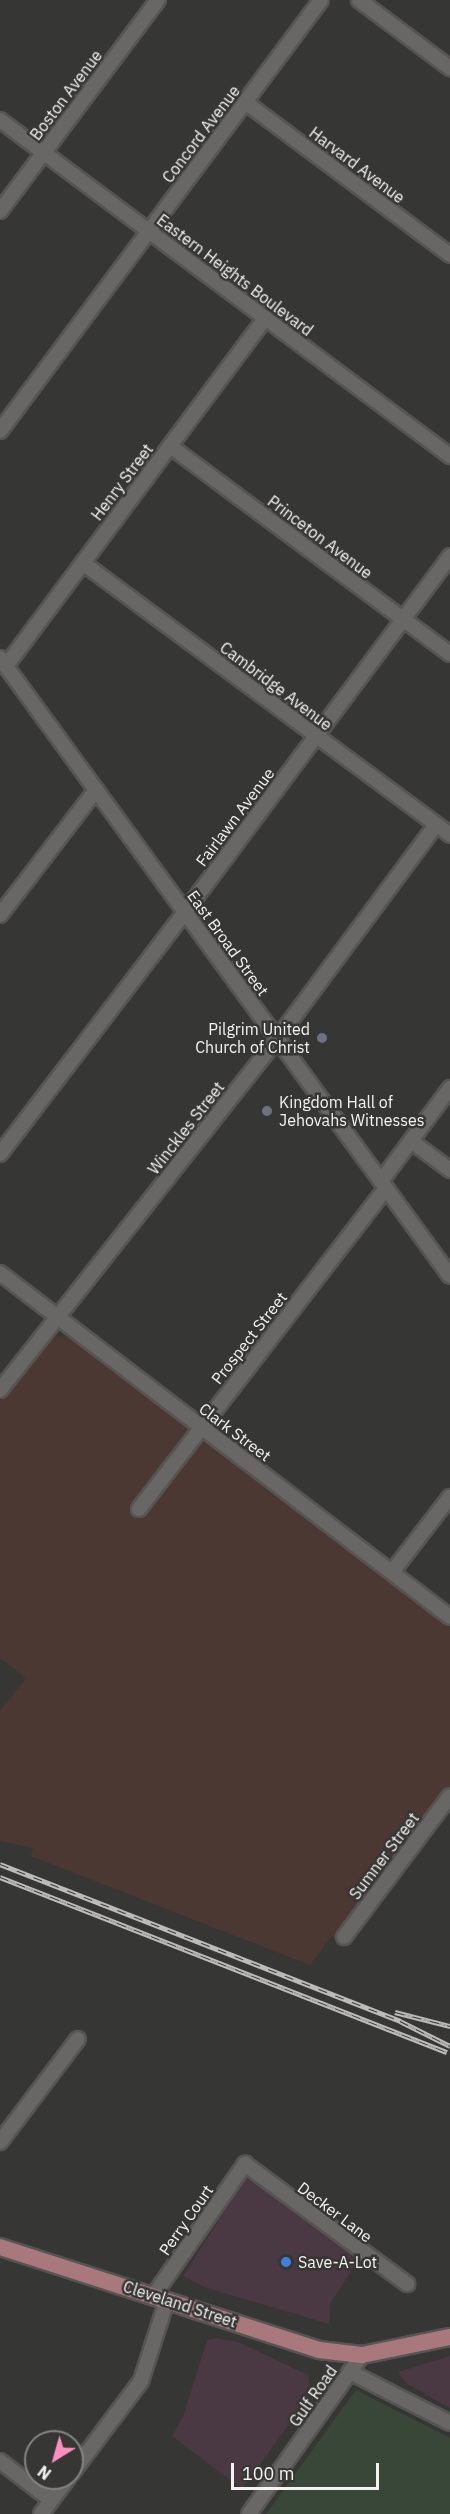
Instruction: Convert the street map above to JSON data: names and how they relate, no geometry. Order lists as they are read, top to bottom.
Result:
{
  "streets": {
    "main road": ["Cleveland Street"],
    "street": [
      "Boston Avenue",
      "Concord Avenue",
      "Harvard Avenue",
      "Eastern Heights Boulevard",
      "Henry Street",
      "Princeton Avenue",
      "Cambridge Avenue",
      "Fairlawn Avenue",
      "East Broad Street",
      "Winckles Street",
      "Prospect Street",
      "Clark Street",
      "Sumner Street",
      "Decker Lane",
      "Perry Court",
      "Gulf Road"
    ]
  },
  "crossings": [
    ["Boston Avenue", "Eastern Heights Boulevard"],
    ["Concord Avenue", "Harvard Avenue"],
    ["Concord Avenue", "Eastern Heights Boulevard"],
    ["Eastern Heights Boulevard", "Henry Street"],
    ["Henry Street", "Princeton Avenue"],
    ["Henry Street", "Cambridge Avenue"],
    ["Henry Street", "East Broad Street"],
    ["Princeton Avenue", "Fairlawn Avenue"],
    ["Cambridge Avenue", "Fairlawn Avenue"],
    ["Cambridge Avenue", "Winckles Street"],
    ["Fairlawn Avenue", "East Broad Street"],
    ["East Broad Street", "Winckles Street"],
    ["East Broad Street", "Prospect Street"],
    ["Winckles Street", "Clark Street"],
    ["Prospect Street", "Clark Street"],
    ["Decker Lane", "Perry Court"],
    ["Perry Court", "Cleveland Street"],
    ["Cleveland Street", "Gulf Road"]
  ],
  "places": ["Pilgrim United Church of Christ", "Kingdom Hall of Jehovahs Witnesses", "Save-A-Lot"],
  "scale_bar": "100 m",
  "north": "bottom left"
}
